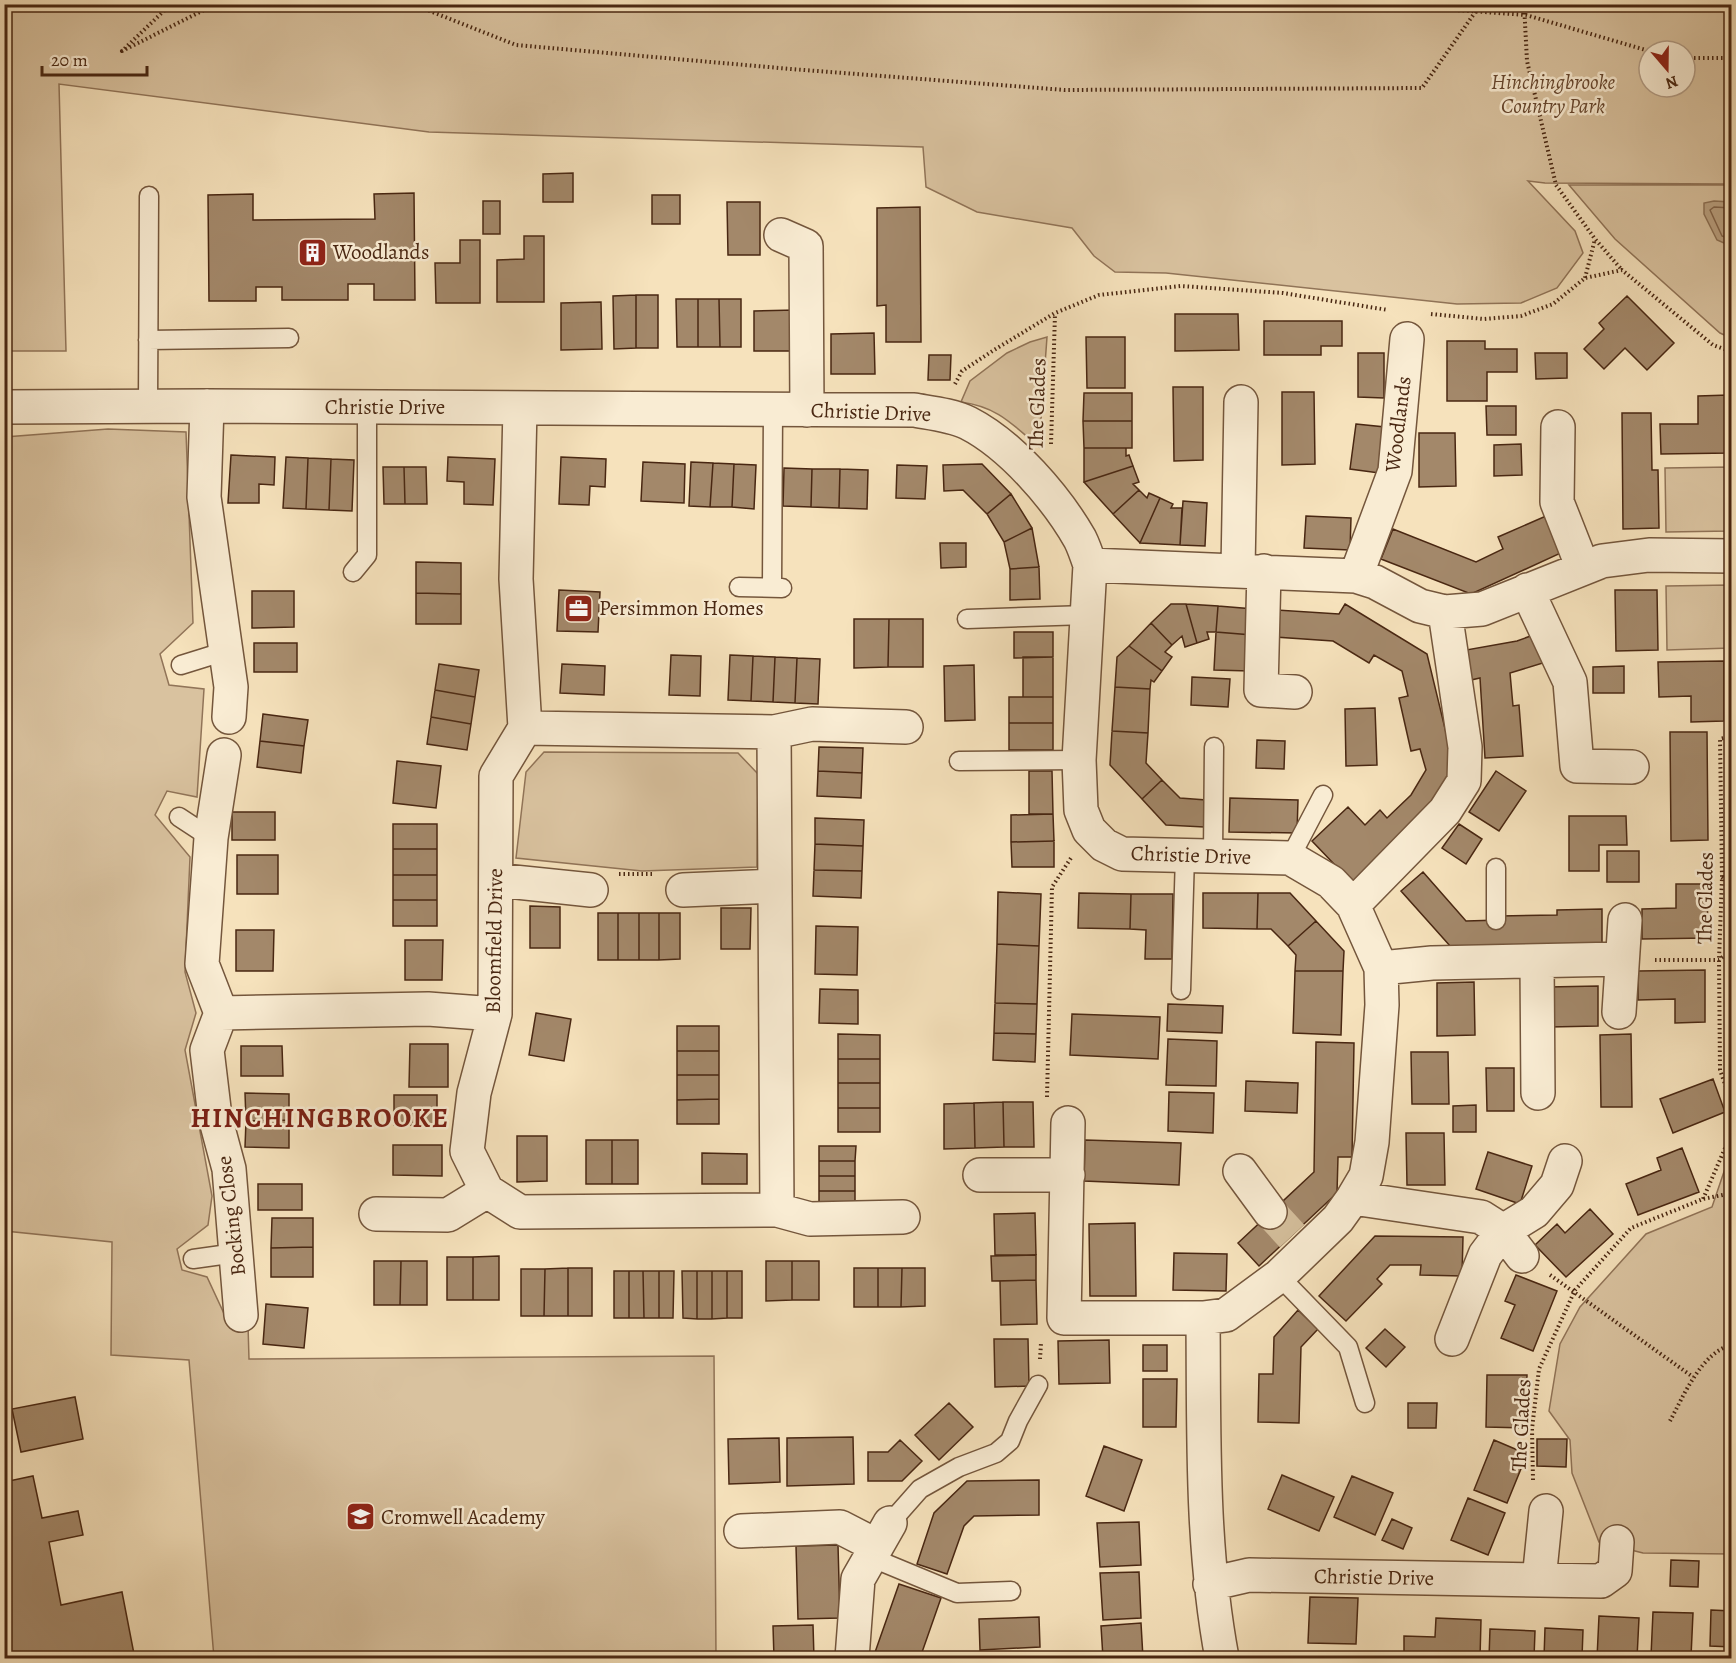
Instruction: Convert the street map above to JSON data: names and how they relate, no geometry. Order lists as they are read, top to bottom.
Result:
{
  "streets": {
    "street": [
      "Christie Drive",
      "Woodlands",
      "Bloomfield Drive",
      "Bocking Close"
    ],
    "path": ["The Glades"]
  },
  "crossings": [
    ["The Glades", "Christie Drive"]
  ],
  "districts": ["HINCHINGBROOKE"],
  "parks": ["Hinchingbrooke Country Park"],
  "places": {
    "building": ["Woodlands"],
    "office": ["Persimmon Homes"],
    "school or university": ["Cromwell Academy"]
  },
  "scale_bar": "20 m",
  "north": "bottom"
}
